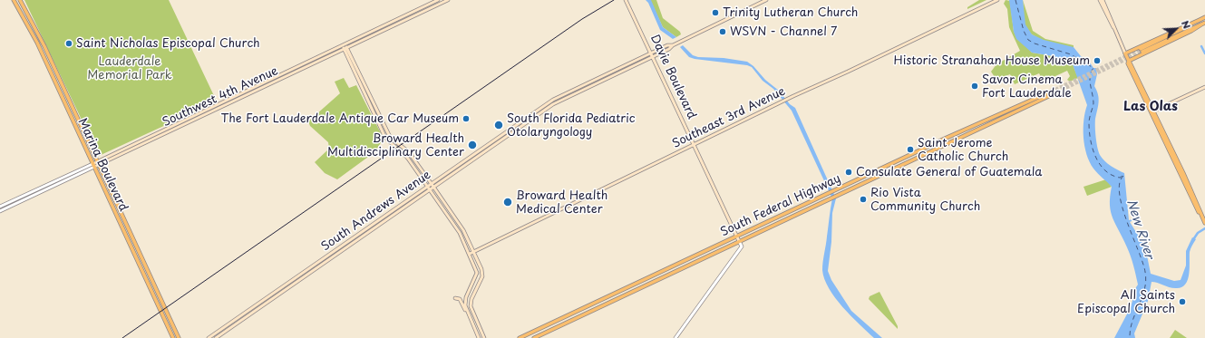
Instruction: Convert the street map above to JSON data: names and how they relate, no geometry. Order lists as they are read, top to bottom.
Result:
{
  "streets": {
    "main road": [
      "Davie Boulevard",
      "Southwest 4th Avenue",
      "Southeast 3rd Avenue",
      "Marina Boulevard",
      "South Federal Highway",
      "South Andrews Avenue"
    ]
  },
  "crossings": [
    ["Davie Boulevard", "Southeast 3rd Avenue"],
    ["Davie Boulevard", "South Federal Highway"],
    ["Davie Boulevard", "South Andrews Avenue"],
    ["Southwest 4th Avenue", "Marina Boulevard"]
  ],
  "districts": ["Las Olas"],
  "water": ["New River"],
  "parks": ["Lauderdale Memorial Park"],
  "places": [
    "Trinity Lutheran Church",
    "WSVN - Channel 7",
    "Saint Nicholas Episcopal Church",
    "Historic Stranahan House Museum",
    "Savor Cinema Fort Lauderdale",
    "The Fort Lauderdale Antique Car Museum",
    "South Florida Pediatric Otolaryngology",
    "Broward Health Multidisciplinary Center",
    "Saint Jerome Catholic Church",
    "Consulate General of Guatemala",
    "Rio Vista Community Church",
    "Broward Health Medical Center",
    "All Saints Episcopal Church"
  ],
  "north": "top right"
}
